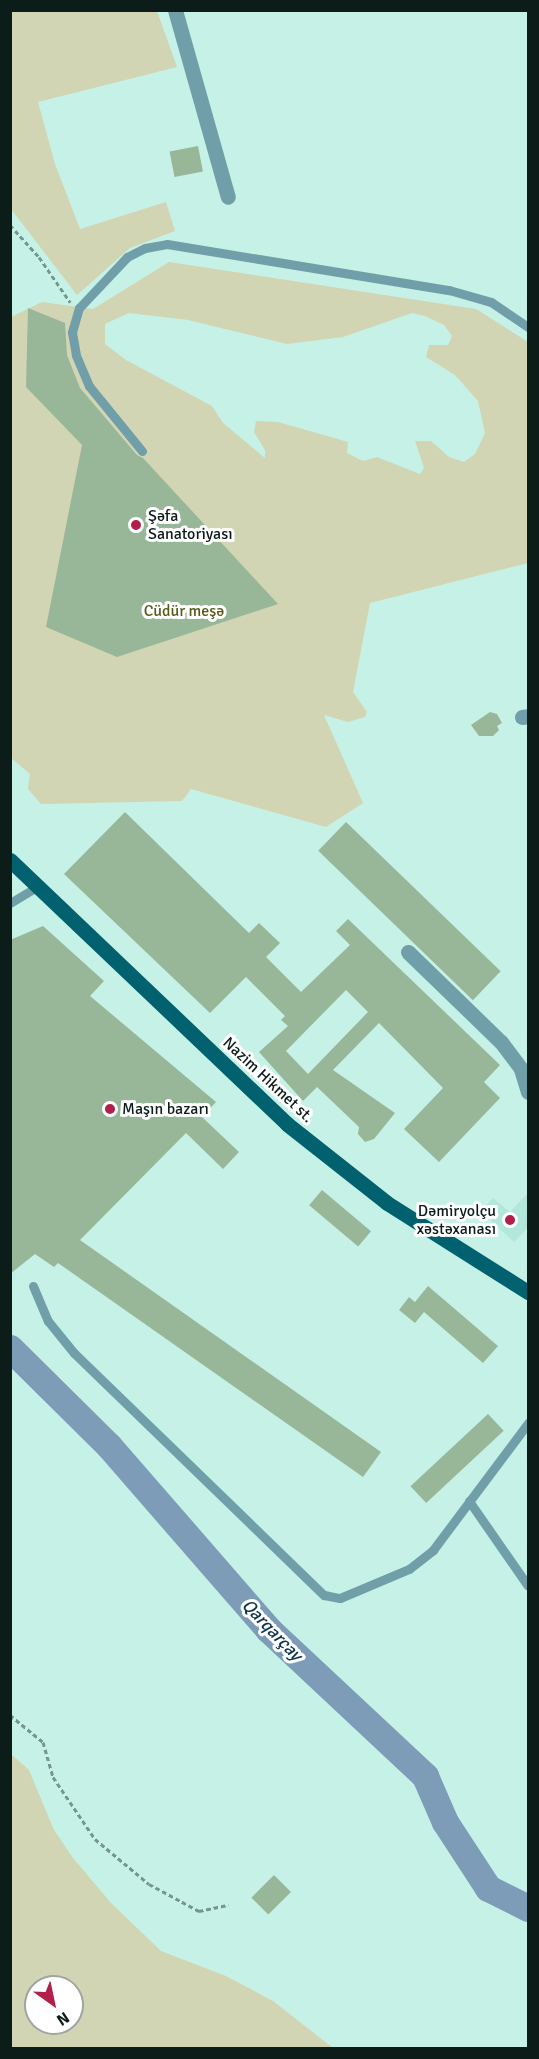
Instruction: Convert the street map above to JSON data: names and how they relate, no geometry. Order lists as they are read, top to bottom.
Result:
{
  "streets": {
    "main road": ["Nazim Hikmet st."]
  },
  "water": ["Qarqarçay"],
  "parks": ["Cüdür meşə"],
  "places": ["Şəfa Sanatoriyası", "Maşın bazarı", "Dəmiryolçu xəstəxanası"],
  "north": "bottom right"
}
